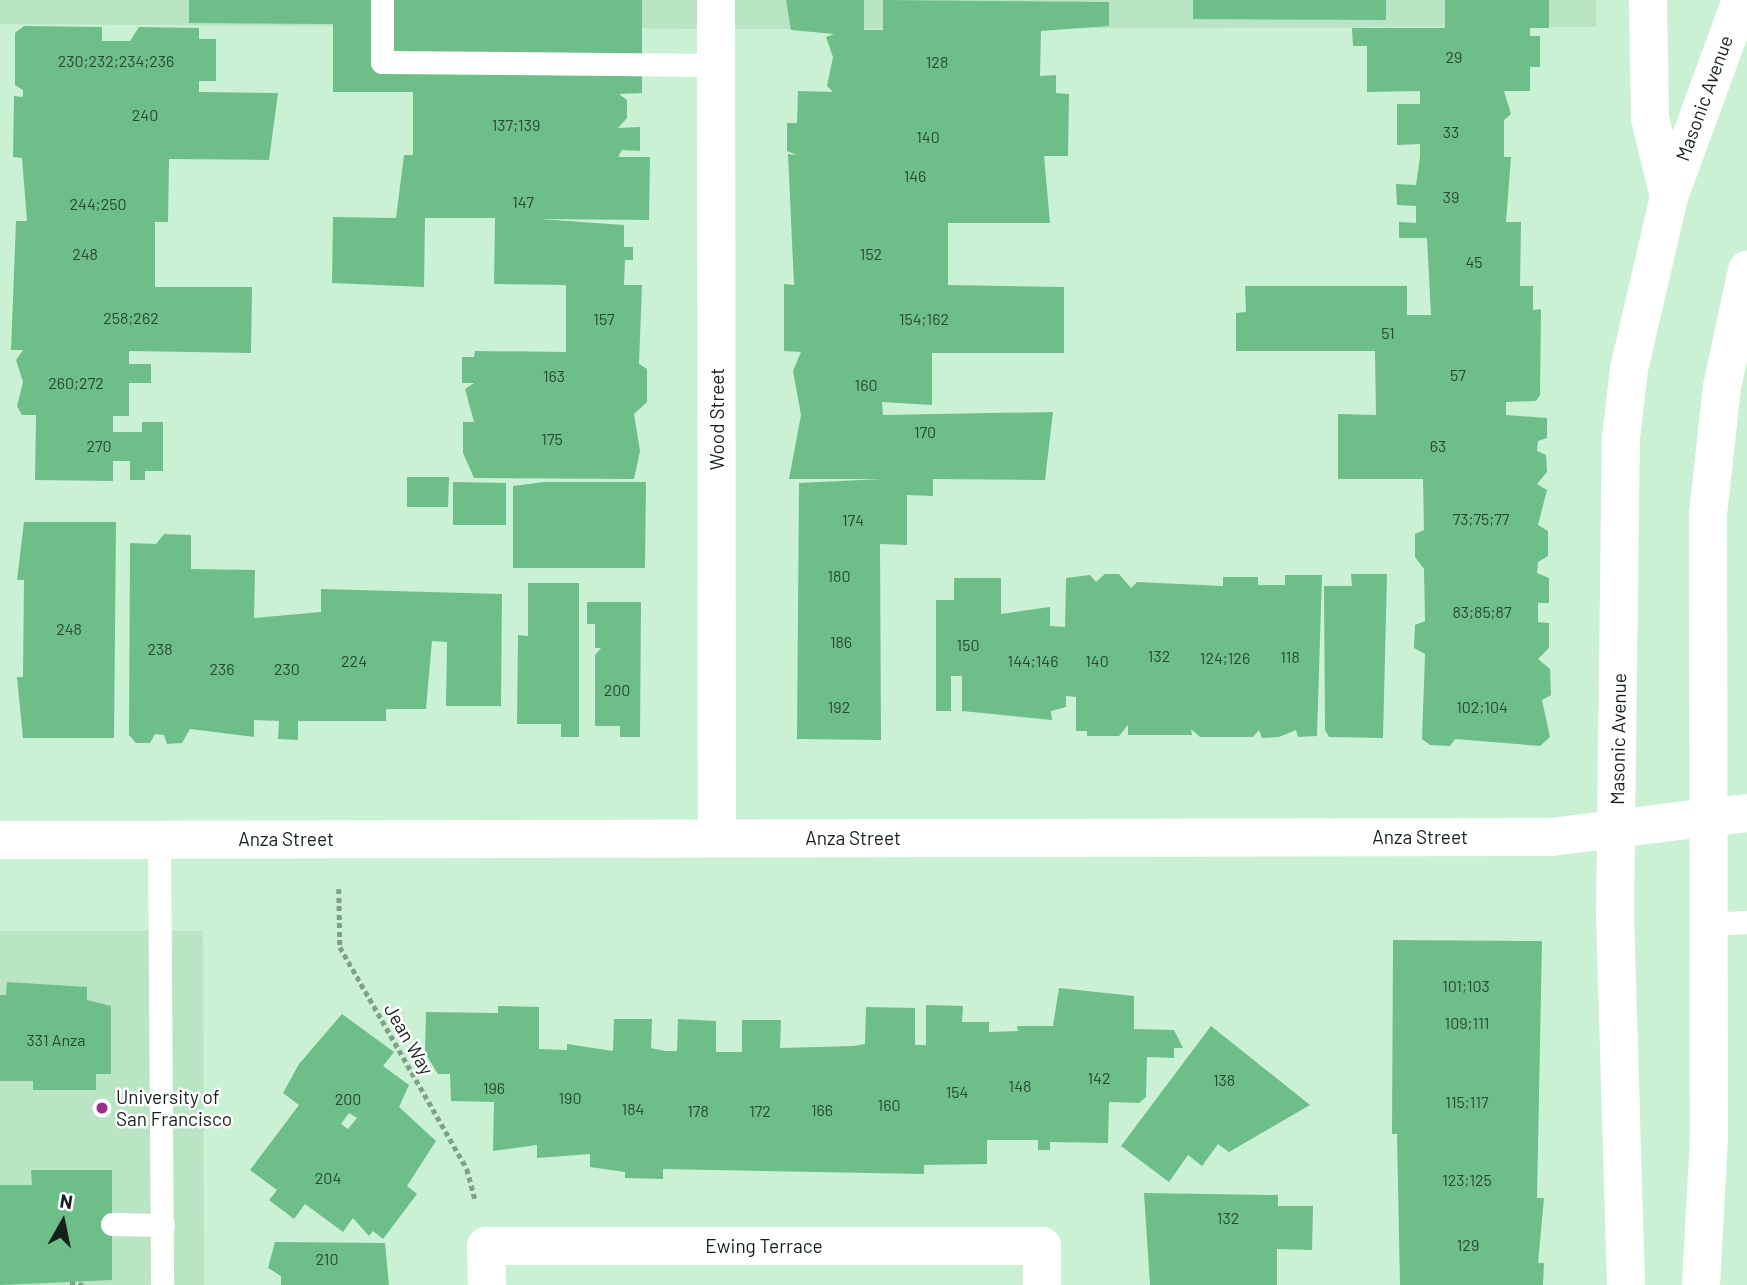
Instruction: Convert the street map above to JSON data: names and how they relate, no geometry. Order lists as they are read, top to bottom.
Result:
{
  "streets": {
    "street": [
      "Masonic Avenue",
      "Wood Street",
      "Anza Street",
      "Ewing Terrace"
    ],
    "path": ["Jean Way"]
  },
  "crossings": [
    ["Masonic Avenue", "Anza Street"],
    ["Wood Street", "Anza Street"],
    ["Anza Street", "Jean Way"],
    ["Jean Way", "Ewing Terrace"]
  ],
  "places": ["University of San Francisco"],
  "house_numbers": [
    "29",
    "230;232;234;236",
    "128",
    "240",
    "137;139",
    "33",
    "140",
    "146",
    "39",
    "147",
    "244;250",
    "248",
    "152",
    "45",
    "258;262",
    "157",
    "154;162",
    "51",
    "57",
    "163",
    "260;272",
    "160",
    "170",
    "175",
    "270",
    "63",
    "73;75;77",
    "174",
    "180",
    "83;85;87",
    "248",
    "186",
    "150",
    "238",
    "132",
    "118",
    "124;126",
    "224",
    "144;146",
    "140",
    "236",
    "230",
    "200",
    "192",
    "102;104",
    "101;103",
    "109;111",
    "331 Anza",
    "142",
    "138",
    "148",
    "196",
    "154",
    "190",
    "200",
    "115;117",
    "160",
    "184",
    "166",
    "178",
    "172",
    "204",
    "123;125",
    "132",
    "129",
    "210"
  ],
  "north": "top"
}
